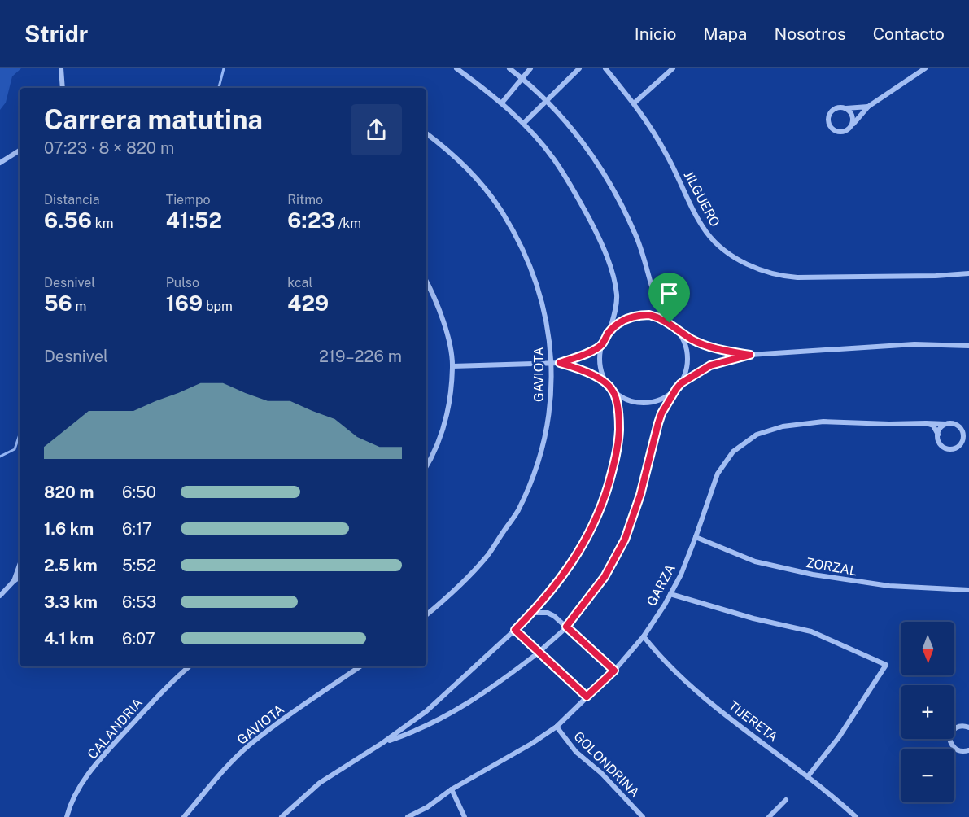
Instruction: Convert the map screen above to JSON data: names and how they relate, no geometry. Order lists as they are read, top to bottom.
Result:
{
  "streets": {
    "street": [
      "JILGUERO",
      "GAVIOTA",
      "ZORZAL",
      "GARZA",
      "TIJERETA",
      "CALANDRIA",
      "GOLONDRINA"
    ]
  },
  "crossings": [
    ["ZORZAL", "GARZA"],
    ["GARZA", "TIJERETA"],
    ["GARZA", "GOLONDRINA"]
  ],
  "north": "bottom",
  "page": {
    "header": "Stridr",
    "nav": [
      "Inicio",
      "Mapa",
      "Nosotros",
      "Contacto"
    ],
    "heading": ["Carrera matutina", "07:23 · 8 × 820 m"],
    "stats": [
      ["Distancia", "6.56 km"],
      ["Tiempo", "41:52"],
      ["Ritmo", "6:23 /km"],
      ["Desnivel", "56 m"],
      ["Pulso", "169 bpm"],
      ["kcal", "429"]
    ],
    "chart": ["Desnivel", "219–226 m"],
    "list": [
      {
        "name": "820 m",
        "note": "6:50"
      },
      {
        "name": "1.6 km",
        "note": "6:17"
      },
      {
        "name": "2.5 km",
        "note": "5:52"
      },
      {
        "name": "3.3 km",
        "note": "6:53"
      },
      {
        "name": "4.1 km",
        "note": "6:07"
      }
    ],
    "map_buttons": ["+", "−"]
  }
}
